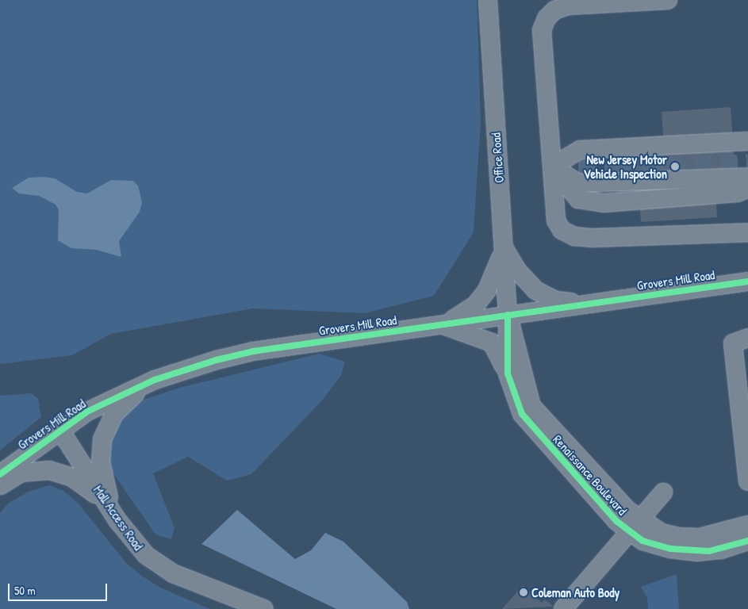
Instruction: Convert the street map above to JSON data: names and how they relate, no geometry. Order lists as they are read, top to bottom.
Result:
{
  "streets": {
    "street": [
      "Office Road",
      "Grovers Mill Road",
      "Renaissance Boulevard",
      "Mall Access Road"
    ]
  },
  "crossings": [
    ["Office Road", "Grovers Mill Road"],
    ["Office Road", "Renaissance Boulevard"],
    ["Grovers Mill Road", "Renaissance Boulevard"],
    ["Grovers Mill Road", "Mall Access Road"]
  ],
  "places": ["New Jersey Motor Vehicle Inspection", "Coleman Auto Body"],
  "scale_bar": "50 m"
}
